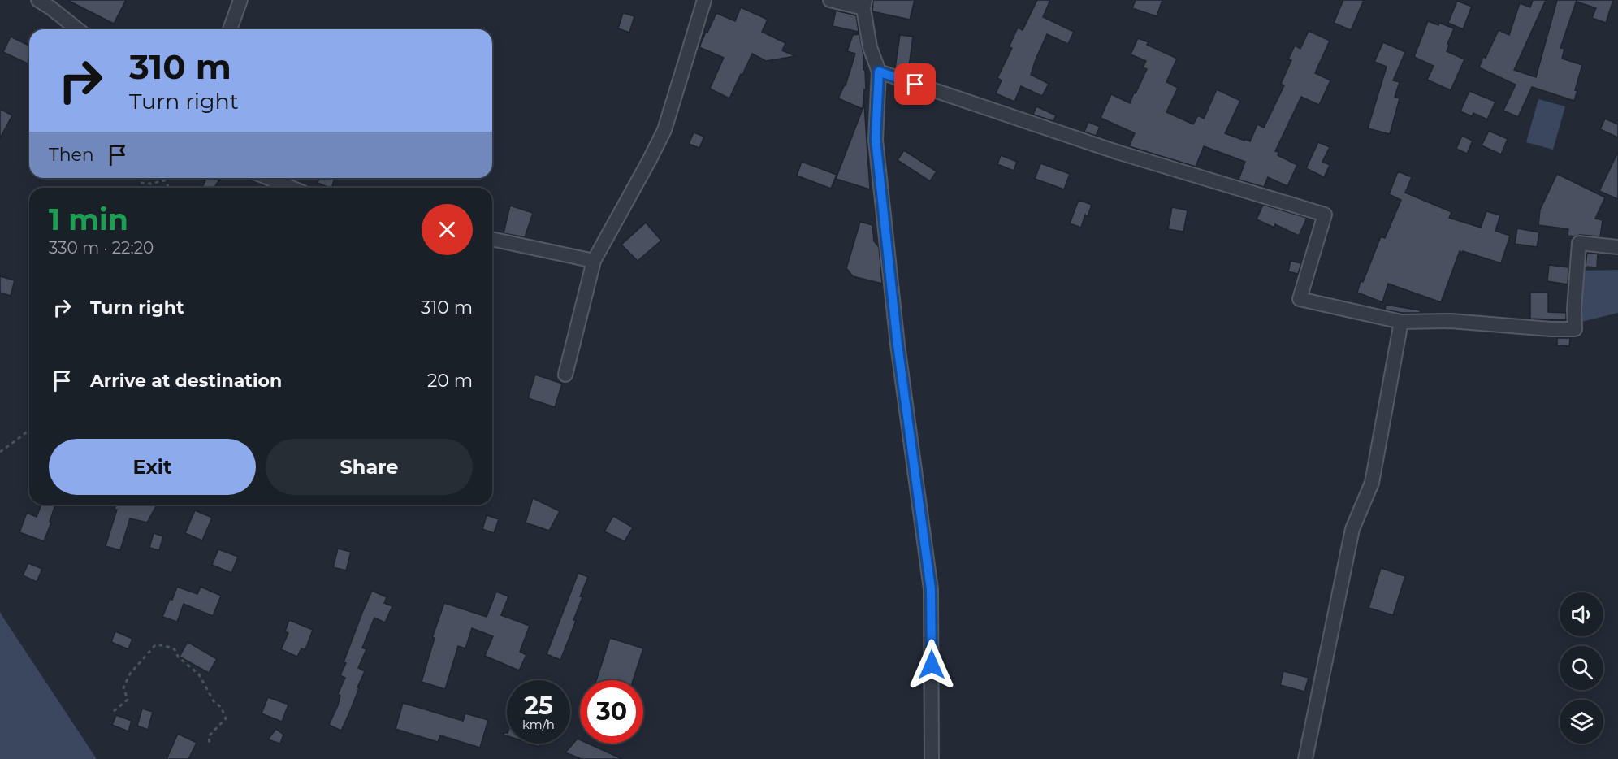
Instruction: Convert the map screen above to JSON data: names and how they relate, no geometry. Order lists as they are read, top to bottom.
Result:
{
  "page": {
    "turn": ["310 m", "Turn right"],
    "then": "Then",
    "heading": ["1 min", "330 m · 22:20"],
    "list": [
      {
        "name": "Turn right",
        "value": "310 m"
      },
      {
        "name": "Arrive at destination",
        "value": "20 m"
      }
    ],
    "buttons": ["Exit", "Share"],
    "speed": "25 km/h",
    "limit": "30"
  }
}
